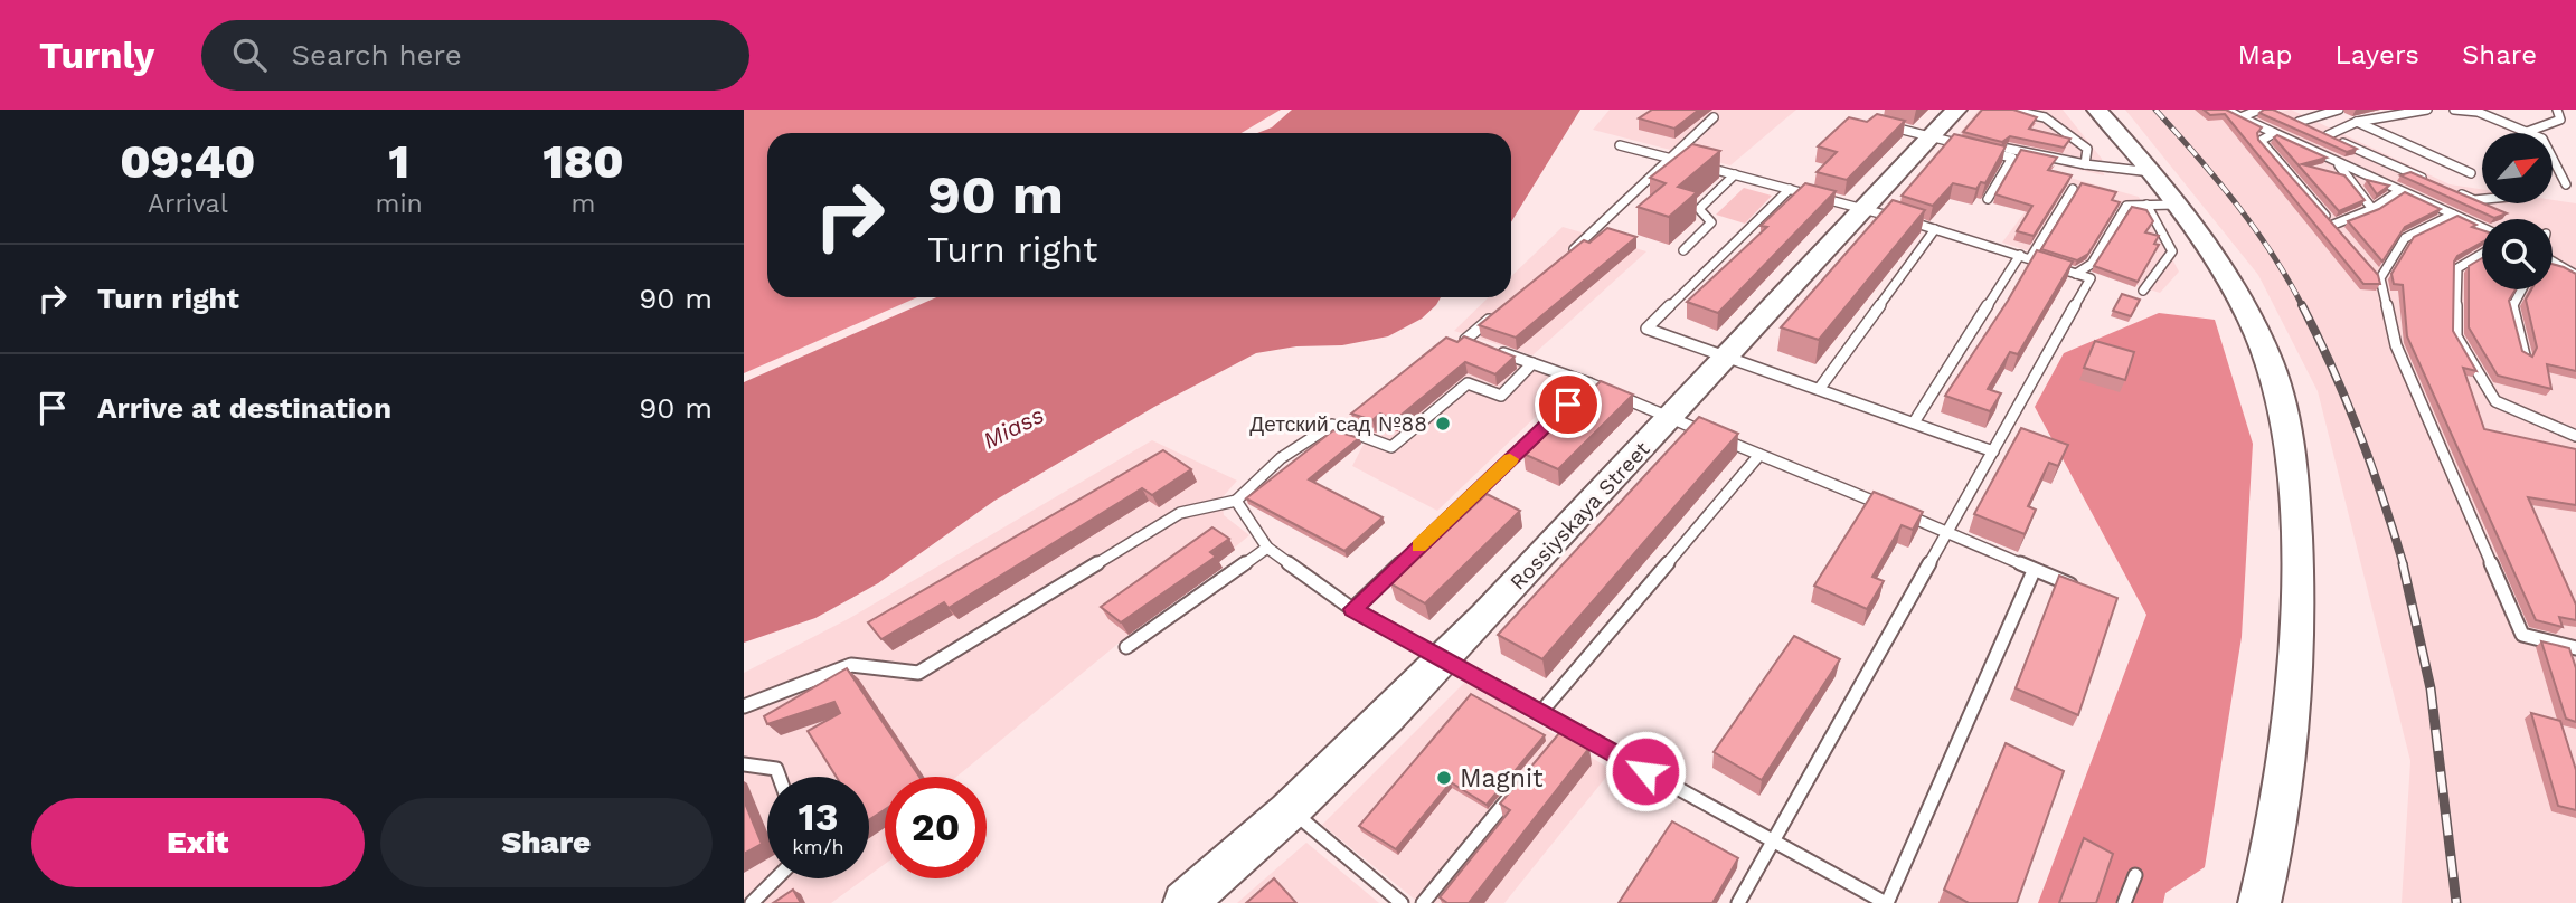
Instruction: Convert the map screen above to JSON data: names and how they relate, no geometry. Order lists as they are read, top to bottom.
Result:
{
  "streets": {
    "main road": ["Rossiyskaya Street"]
  },
  "water": ["Miass"],
  "places": ["Детский сад №88", "Magnit"],
  "north": "top right",
  "page": {
    "header": "Turnly",
    "search": "Search here",
    "nav": ["Map", "Layers", "Share"],
    "eta": [
      "09:40",
      "Arrival",
      "1",
      "min",
      "180",
      "m"
    ],
    "turn": ["90 m", "Turn right"],
    "list": [
      {
        "name": "Turn right",
        "value": "90 m"
      },
      {
        "name": "Arrive at destination",
        "value": "90 m"
      }
    ],
    "speed": "13 km/h",
    "limit": "20",
    "buttons": ["Exit", "Share"]
  }
}
